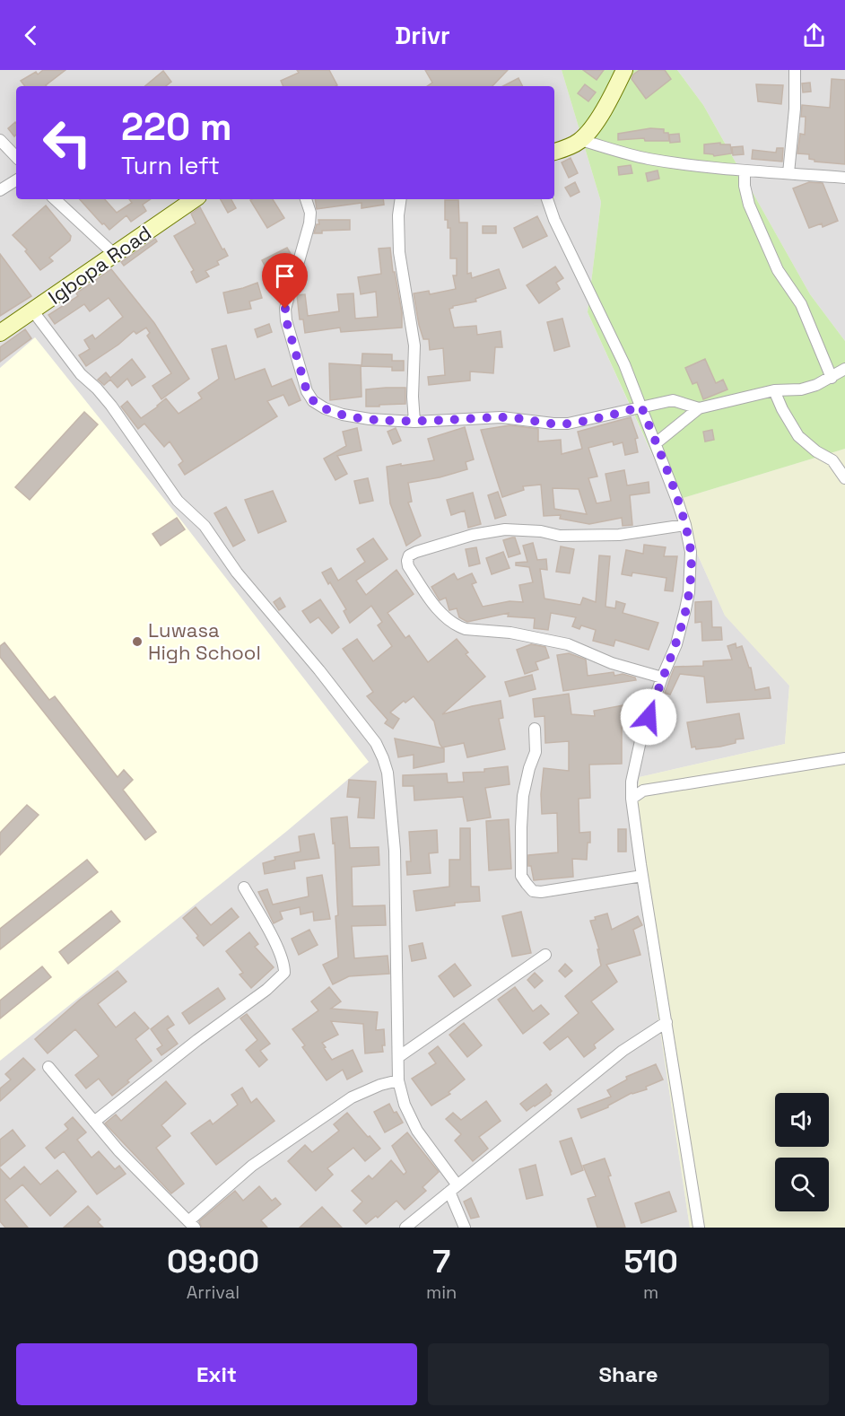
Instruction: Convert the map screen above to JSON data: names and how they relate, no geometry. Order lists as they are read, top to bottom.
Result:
{
  "streets": {
    "street": ["Igbopa Road"]
  },
  "places": ["Luwasa High School"],
  "page": {
    "header": "Drivr",
    "turn": ["220 m", "Turn left"],
    "eta": [
      "09:00",
      "Arrival",
      "7",
      "min",
      "510",
      "m"
    ],
    "buttons": ["Exit", "Share"]
  }
}
